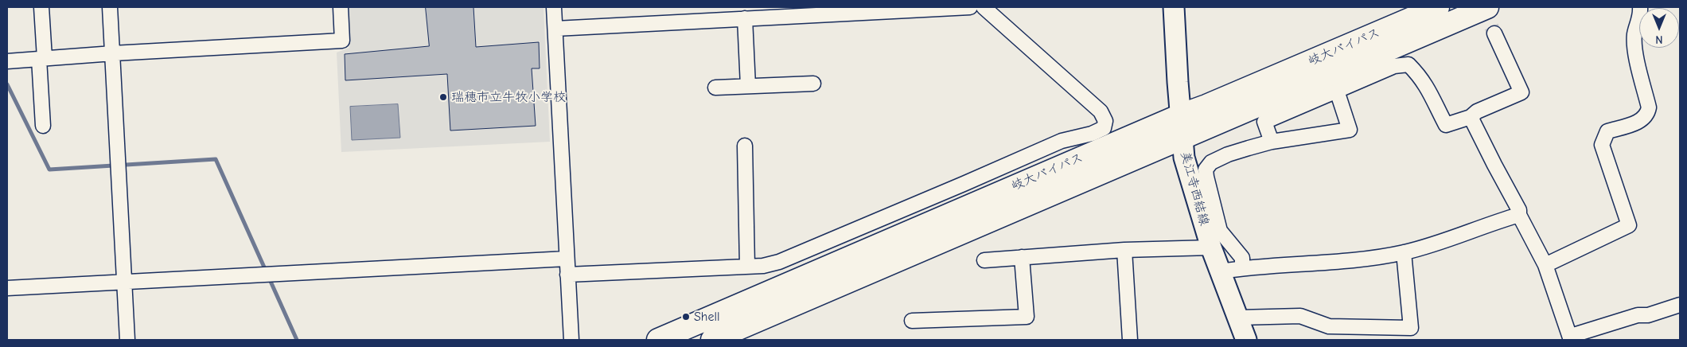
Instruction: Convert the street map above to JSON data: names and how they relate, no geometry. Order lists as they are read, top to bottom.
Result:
{
  "streets": {
    "highway": ["岐大バイパス"],
    "main road": ["美江寺西結線"]
  },
  "crossings": [
    ["岐大バイパス", "美江寺西結線"]
  ],
  "places": ["瑞穂市立牛牧小学校", "Shell"],
  "north": "bottom"
}
